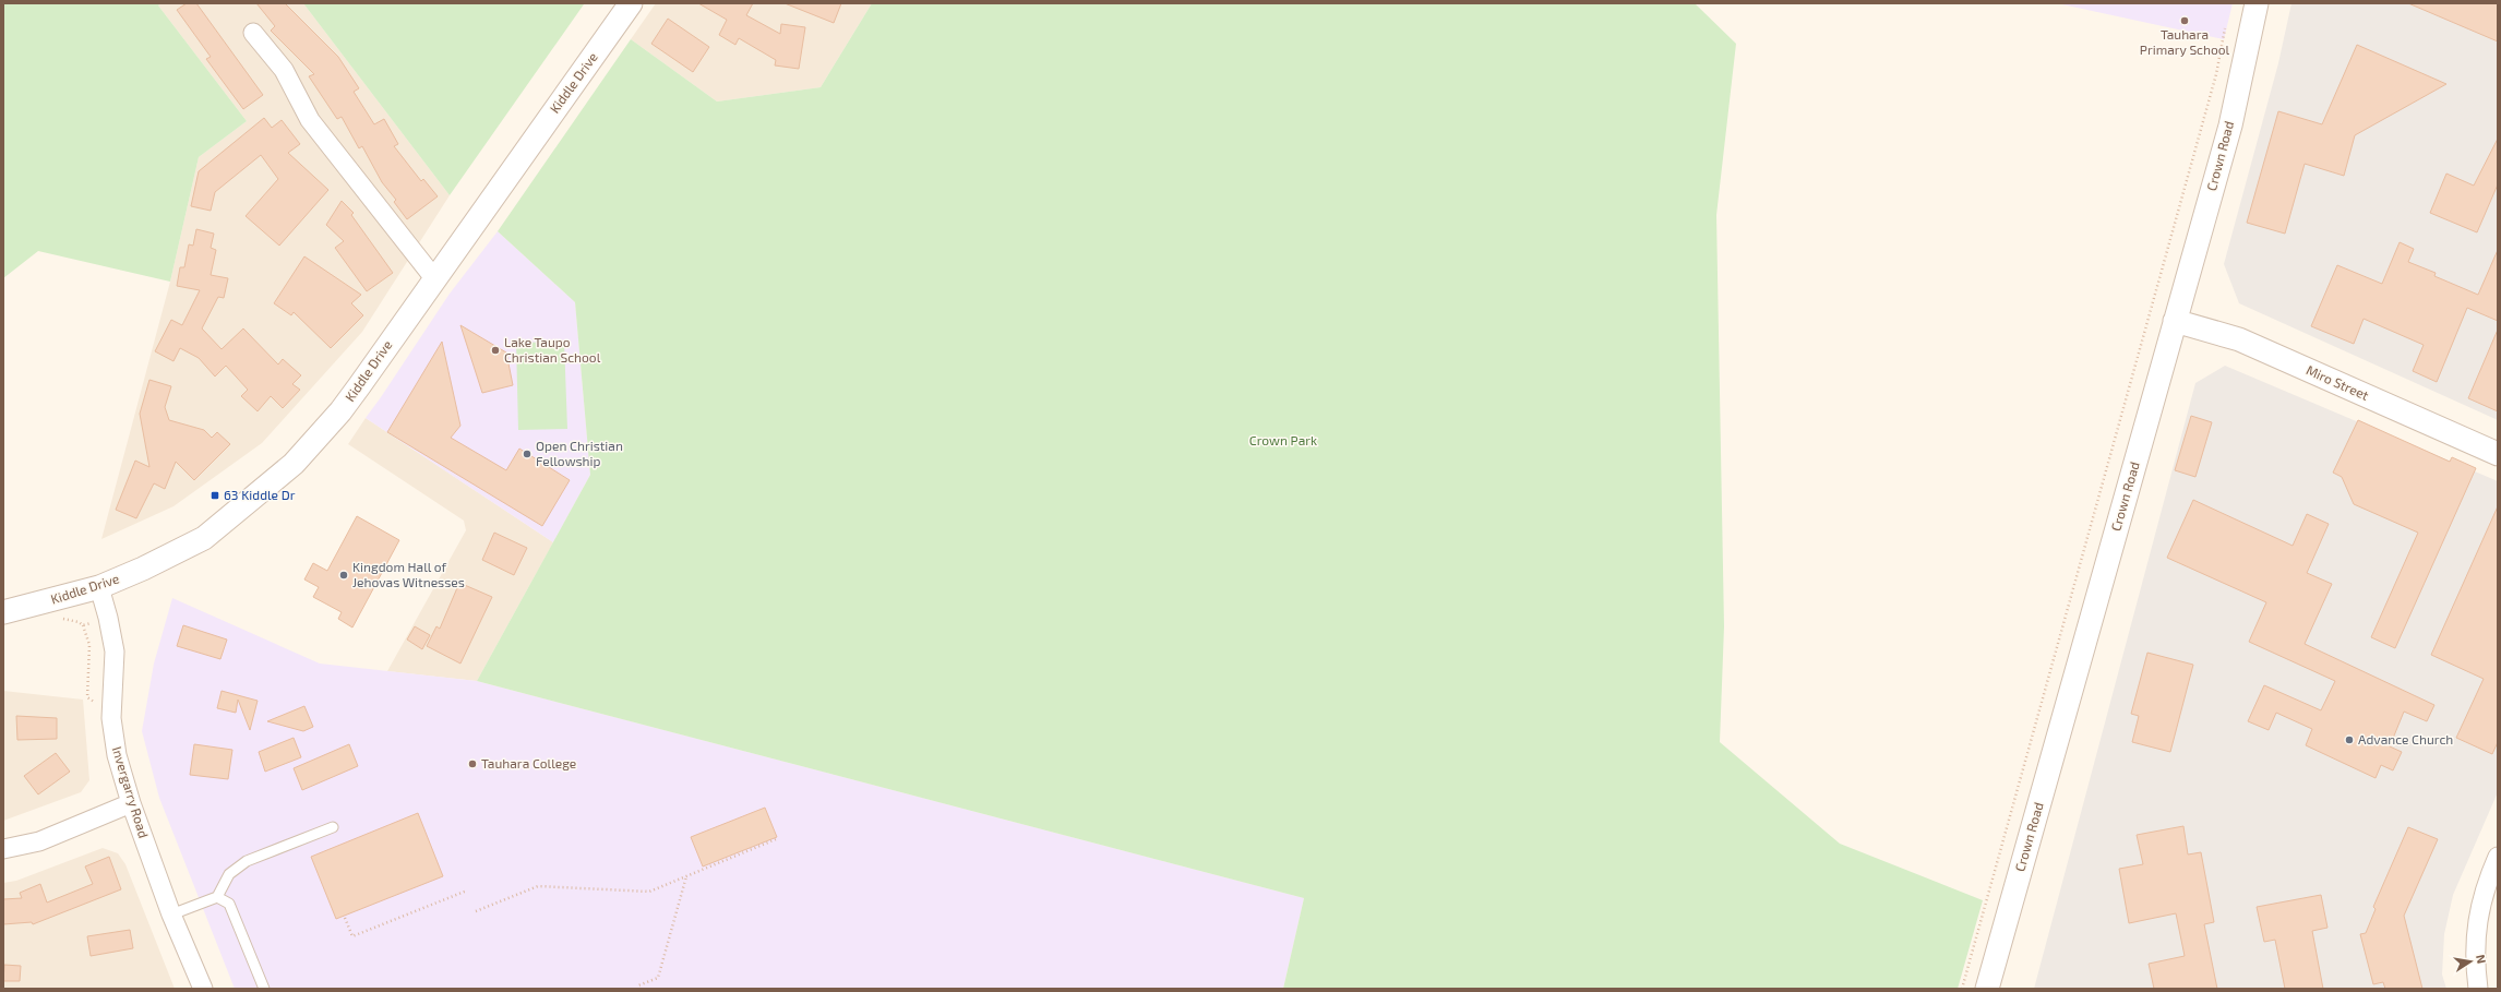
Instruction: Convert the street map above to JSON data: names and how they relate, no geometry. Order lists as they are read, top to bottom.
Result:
{
  "streets": {
    "street": [
      "Kiddle Drive",
      "Crown Road",
      "Miro Street",
      "Invergarry Road"
    ]
  },
  "crossings": [
    ["Kiddle Drive", "Invergarry Road"],
    ["Crown Road", "Miro Street"]
  ],
  "parks": ["Crown Park"],
  "places": {
    "other": [
      "Tauhara Primary School",
      "Lake Taupo Christian School",
      "Open Christian Fellowship",
      "Kingdom Hall of Jehovas Witnesses",
      "Advance Church",
      "Tauhara College"
    ],
    "transit": ["63 Kiddle Dr"]
  },
  "north": "right"
}
